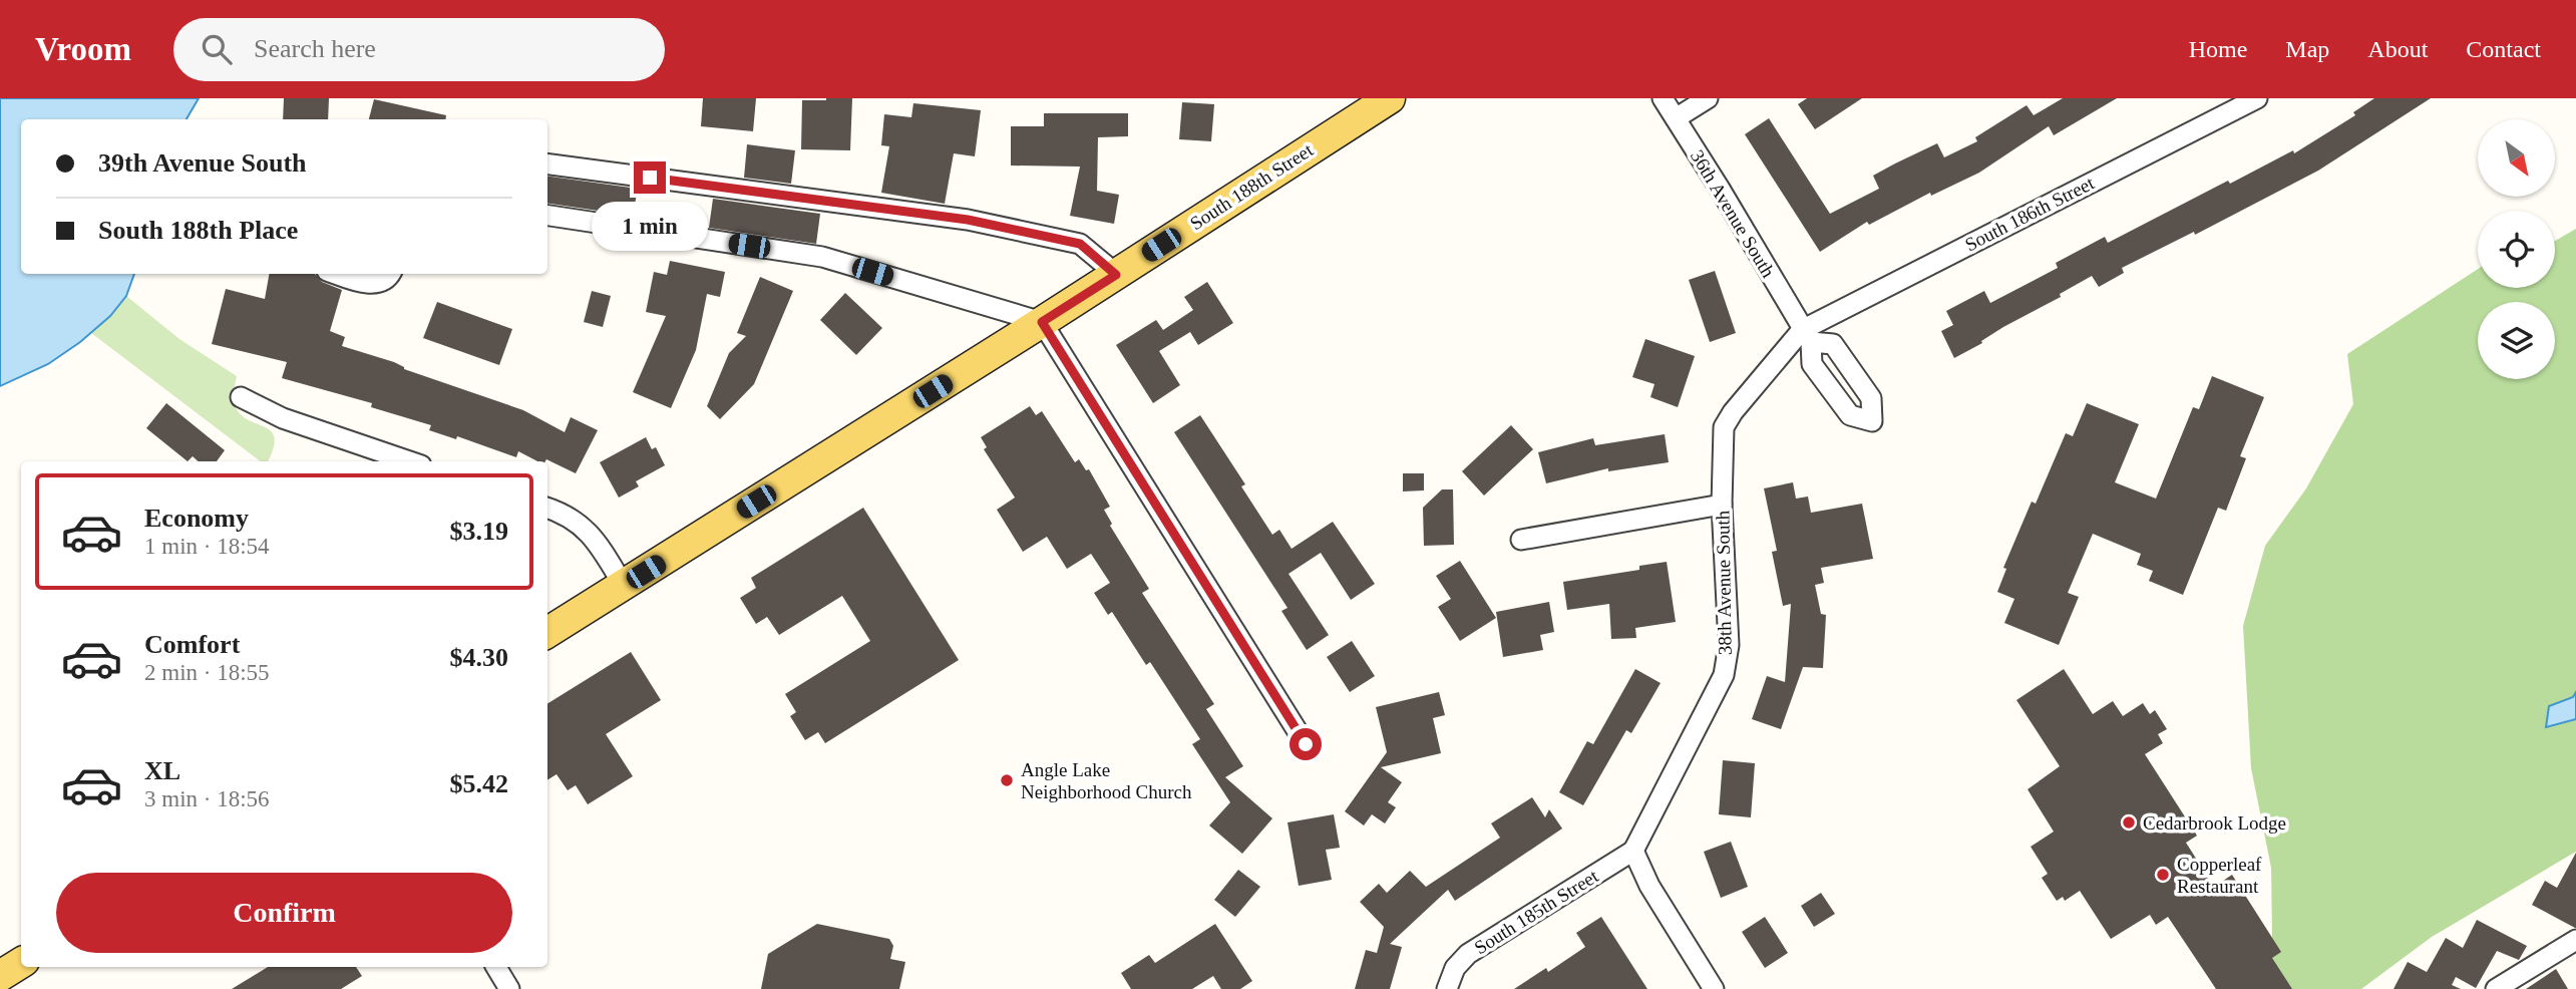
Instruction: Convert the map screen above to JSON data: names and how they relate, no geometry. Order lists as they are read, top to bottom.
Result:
{
  "streets": {
    "main road": ["South 188th Street"],
    "street": [
      "36th Avenue South",
      "South 186th Street",
      "38th Avenue South",
      "South 185th Street"
    ]
  },
  "crossings": [
    ["36th Avenue South", "South 186th Street"],
    ["36th Avenue South", "38th Avenue South"],
    ["South 186th Street", "38th Avenue South"],
    ["38th Avenue South", "South 185th Street"]
  ],
  "places": ["Angle Lake Neighborhood Church", "Cedarbrook Lodge", "Copperleaf Restaurant"],
  "north": "bottom right",
  "page": {
    "header": "Vroom",
    "search": "Search here",
    "nav": [
      "Home",
      "Map",
      "About",
      "Contact"
    ],
    "banner": ["39th Avenue South", "South 188th Place"],
    "bubble": "1 min",
    "list": [
      {
        "name": "Economy",
        "note": "1 min · 18:54",
        "value": "$3.19"
      },
      {
        "name": "Comfort",
        "note": "2 min · 18:55",
        "value": "$4.30"
      },
      {
        "name": "XL",
        "note": "3 min · 18:56",
        "value": "$5.42"
      }
    ],
    "buttons": "Confirm"
  }
}
